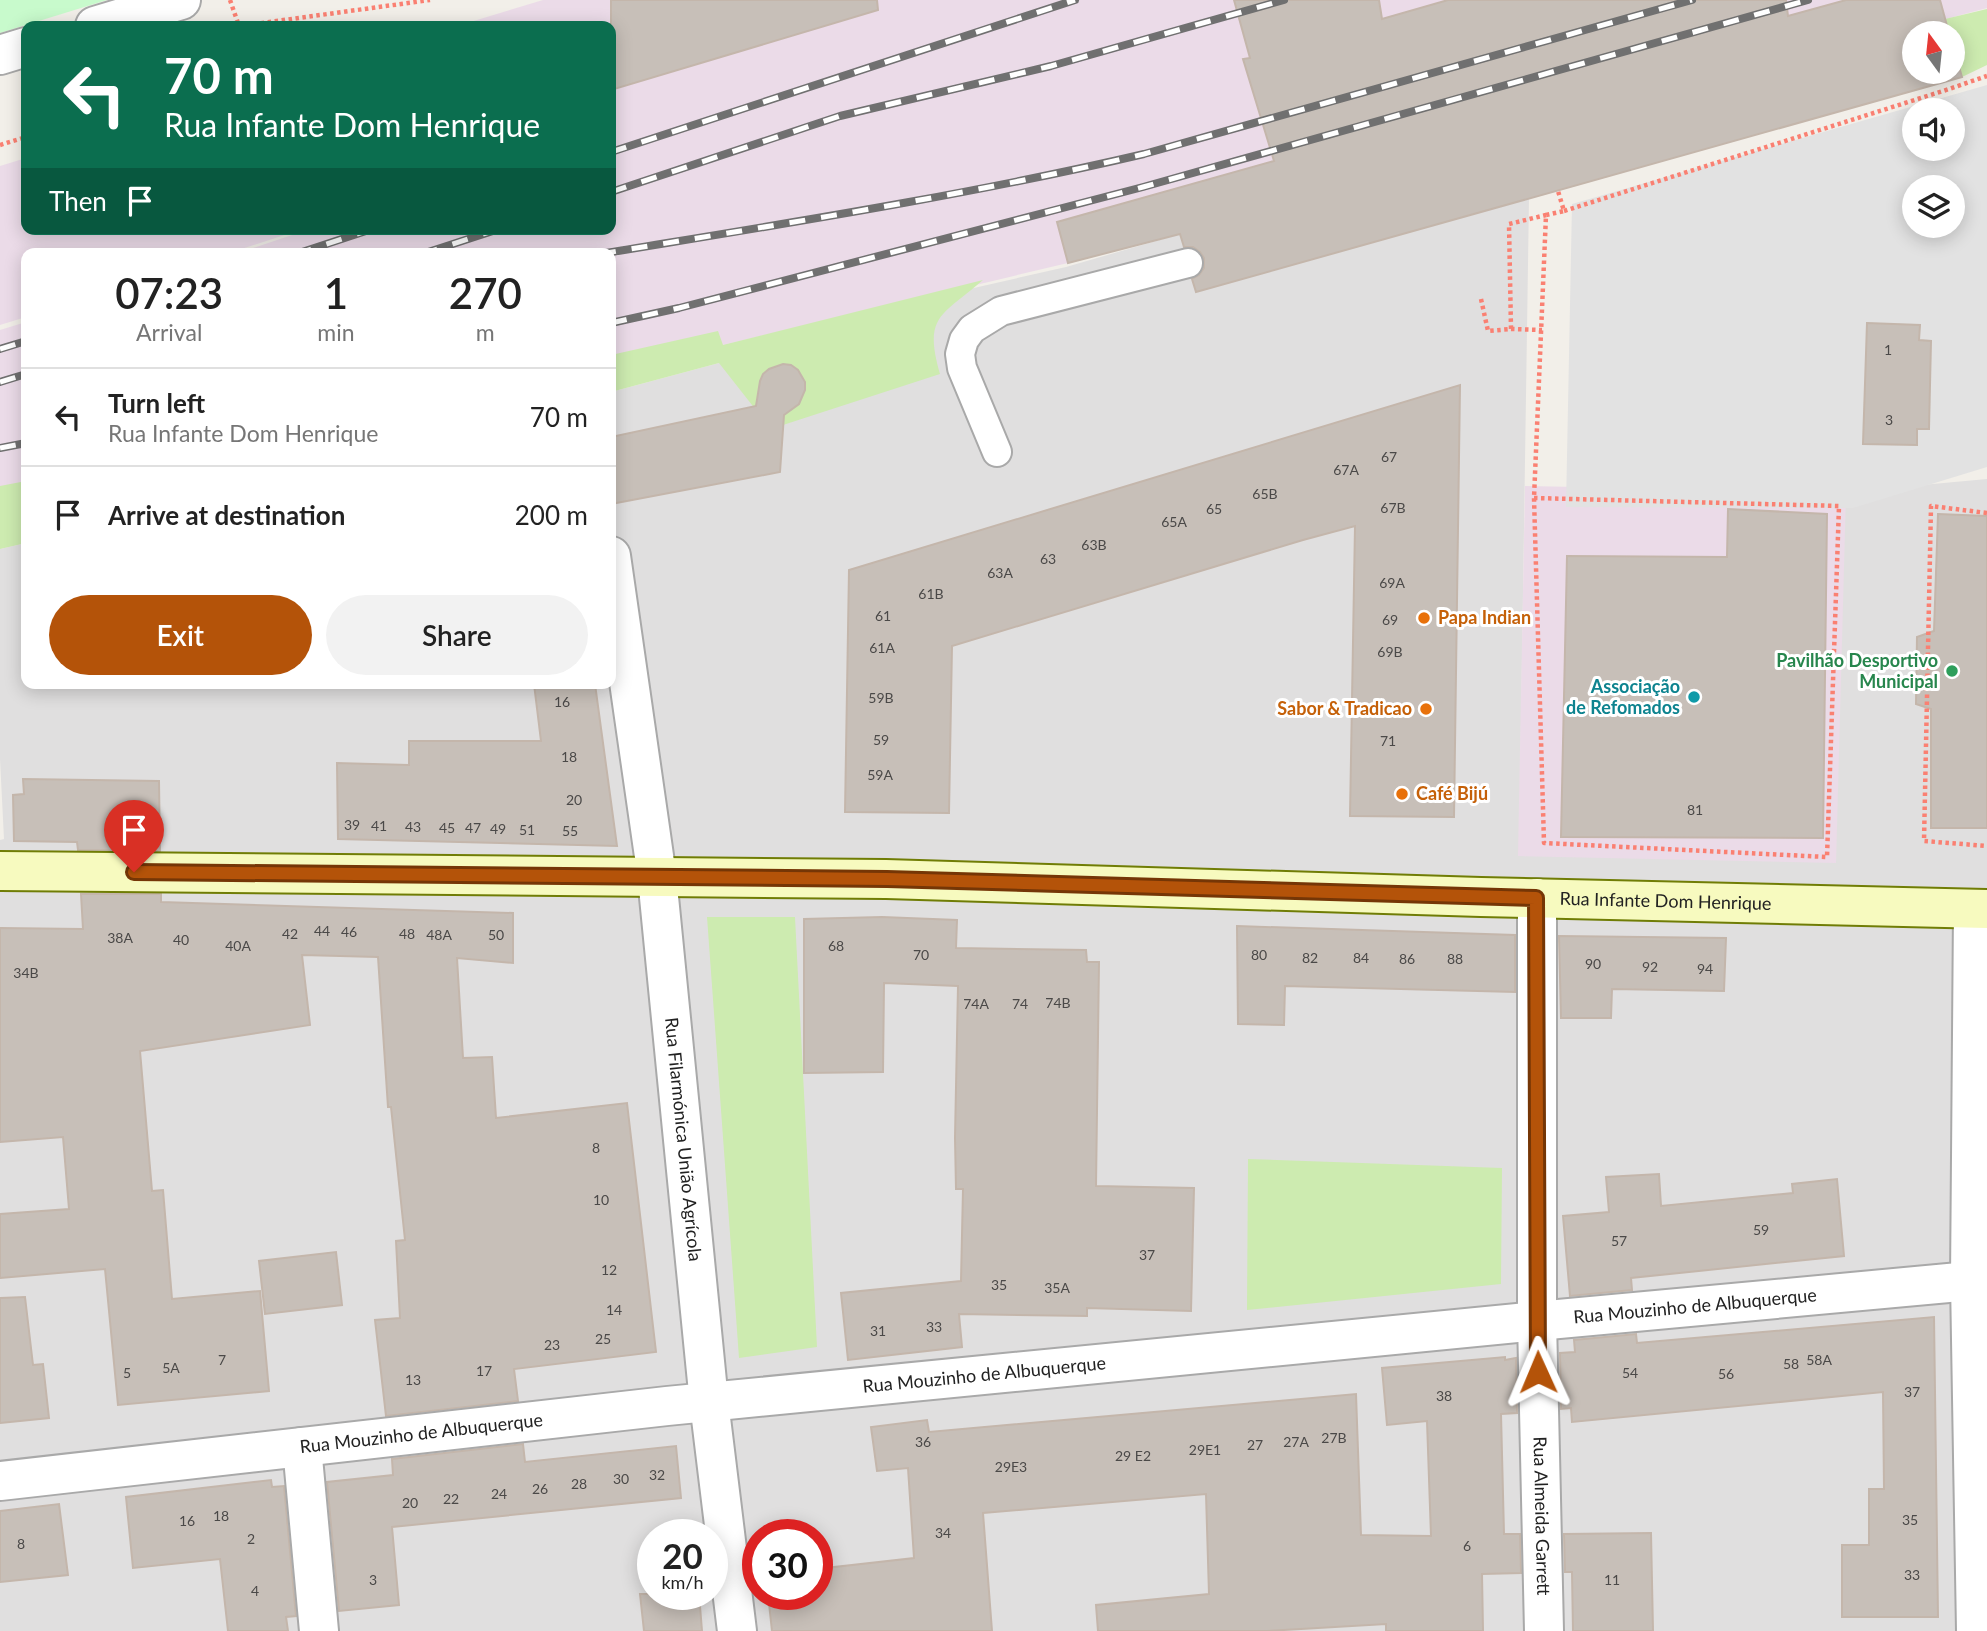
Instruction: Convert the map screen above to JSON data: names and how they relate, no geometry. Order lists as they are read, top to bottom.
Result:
{
  "streets": {
    "street": [
      "Rua Infante Dom Henrique",
      "Rua Filarmónica União Agrícola",
      "Rua Mouzinho de Albuquerque",
      "Rua Almeida Garrett"
    ]
  },
  "crossings": [
    ["Rua Infante Dom Henrique", "Rua Filarmónica União Agrícola"],
    ["Rua Infante Dom Henrique", "Rua Almeida Garrett"],
    ["Rua Filarmónica União Agrícola", "Rua Mouzinho de Albuquerque"],
    ["Rua Mouzinho de Albuquerque", "Rua Almeida Garrett"]
  ],
  "places": [
    "Papa Indian",
    "Pavilhão Desportivo Municipal",
    "Associação de Refomados",
    "Sabor & Tradicao",
    "Café Bijú"
  ],
  "house_numbers": [
    "1",
    "3",
    "67",
    "67A",
    "65B",
    "67B",
    "65",
    "65A",
    "63B",
    "63",
    "63A",
    "69A",
    "61B",
    "61",
    "69",
    "61A",
    "69B",
    "59B",
    "16",
    "59",
    "71",
    "18",
    "59A",
    "20",
    "81",
    "39",
    "41",
    "43",
    "45",
    "47",
    "49",
    "51",
    "55",
    "44",
    "46",
    "42",
    "48",
    "48A",
    "50",
    "38A",
    "40",
    "40A",
    "68",
    "70",
    "80",
    "82",
    "84",
    "86",
    "88",
    "90",
    "92",
    "94",
    "34B",
    "74B",
    "74A",
    "74",
    "8",
    "10",
    "59",
    "57",
    "37",
    "12",
    "35",
    "35A",
    "14",
    "33",
    "31",
    "25",
    "23",
    "7",
    "58A",
    "58",
    "5A",
    "17",
    "5",
    "54",
    "56",
    "13",
    "37",
    "38",
    "27B",
    "36",
    "27A",
    "27",
    "29E1",
    "29 E2",
    "29E3",
    "32",
    "30",
    "28",
    "26",
    "24",
    "22",
    "20",
    "18",
    "35",
    "16",
    "34",
    "2",
    "8",
    "6",
    "33",
    "3",
    "11",
    "4"
  ],
  "north": "top",
  "page": {
    "turn": ["70 m", "Rua Infante Dom Henrique"],
    "then": "Then",
    "eta": [
      "07:23",
      "Arrival",
      "1",
      "min",
      "270",
      "m"
    ],
    "list": [
      {
        "name": "Turn left",
        "note": "Rua Infante Dom Henrique",
        "value": "70 m"
      },
      {
        "name": "Arrive at destination",
        "value": "200 m"
      }
    ],
    "buttons": ["Exit", "Share"],
    "speed": "20 km/h",
    "limit": "30"
  }
}
